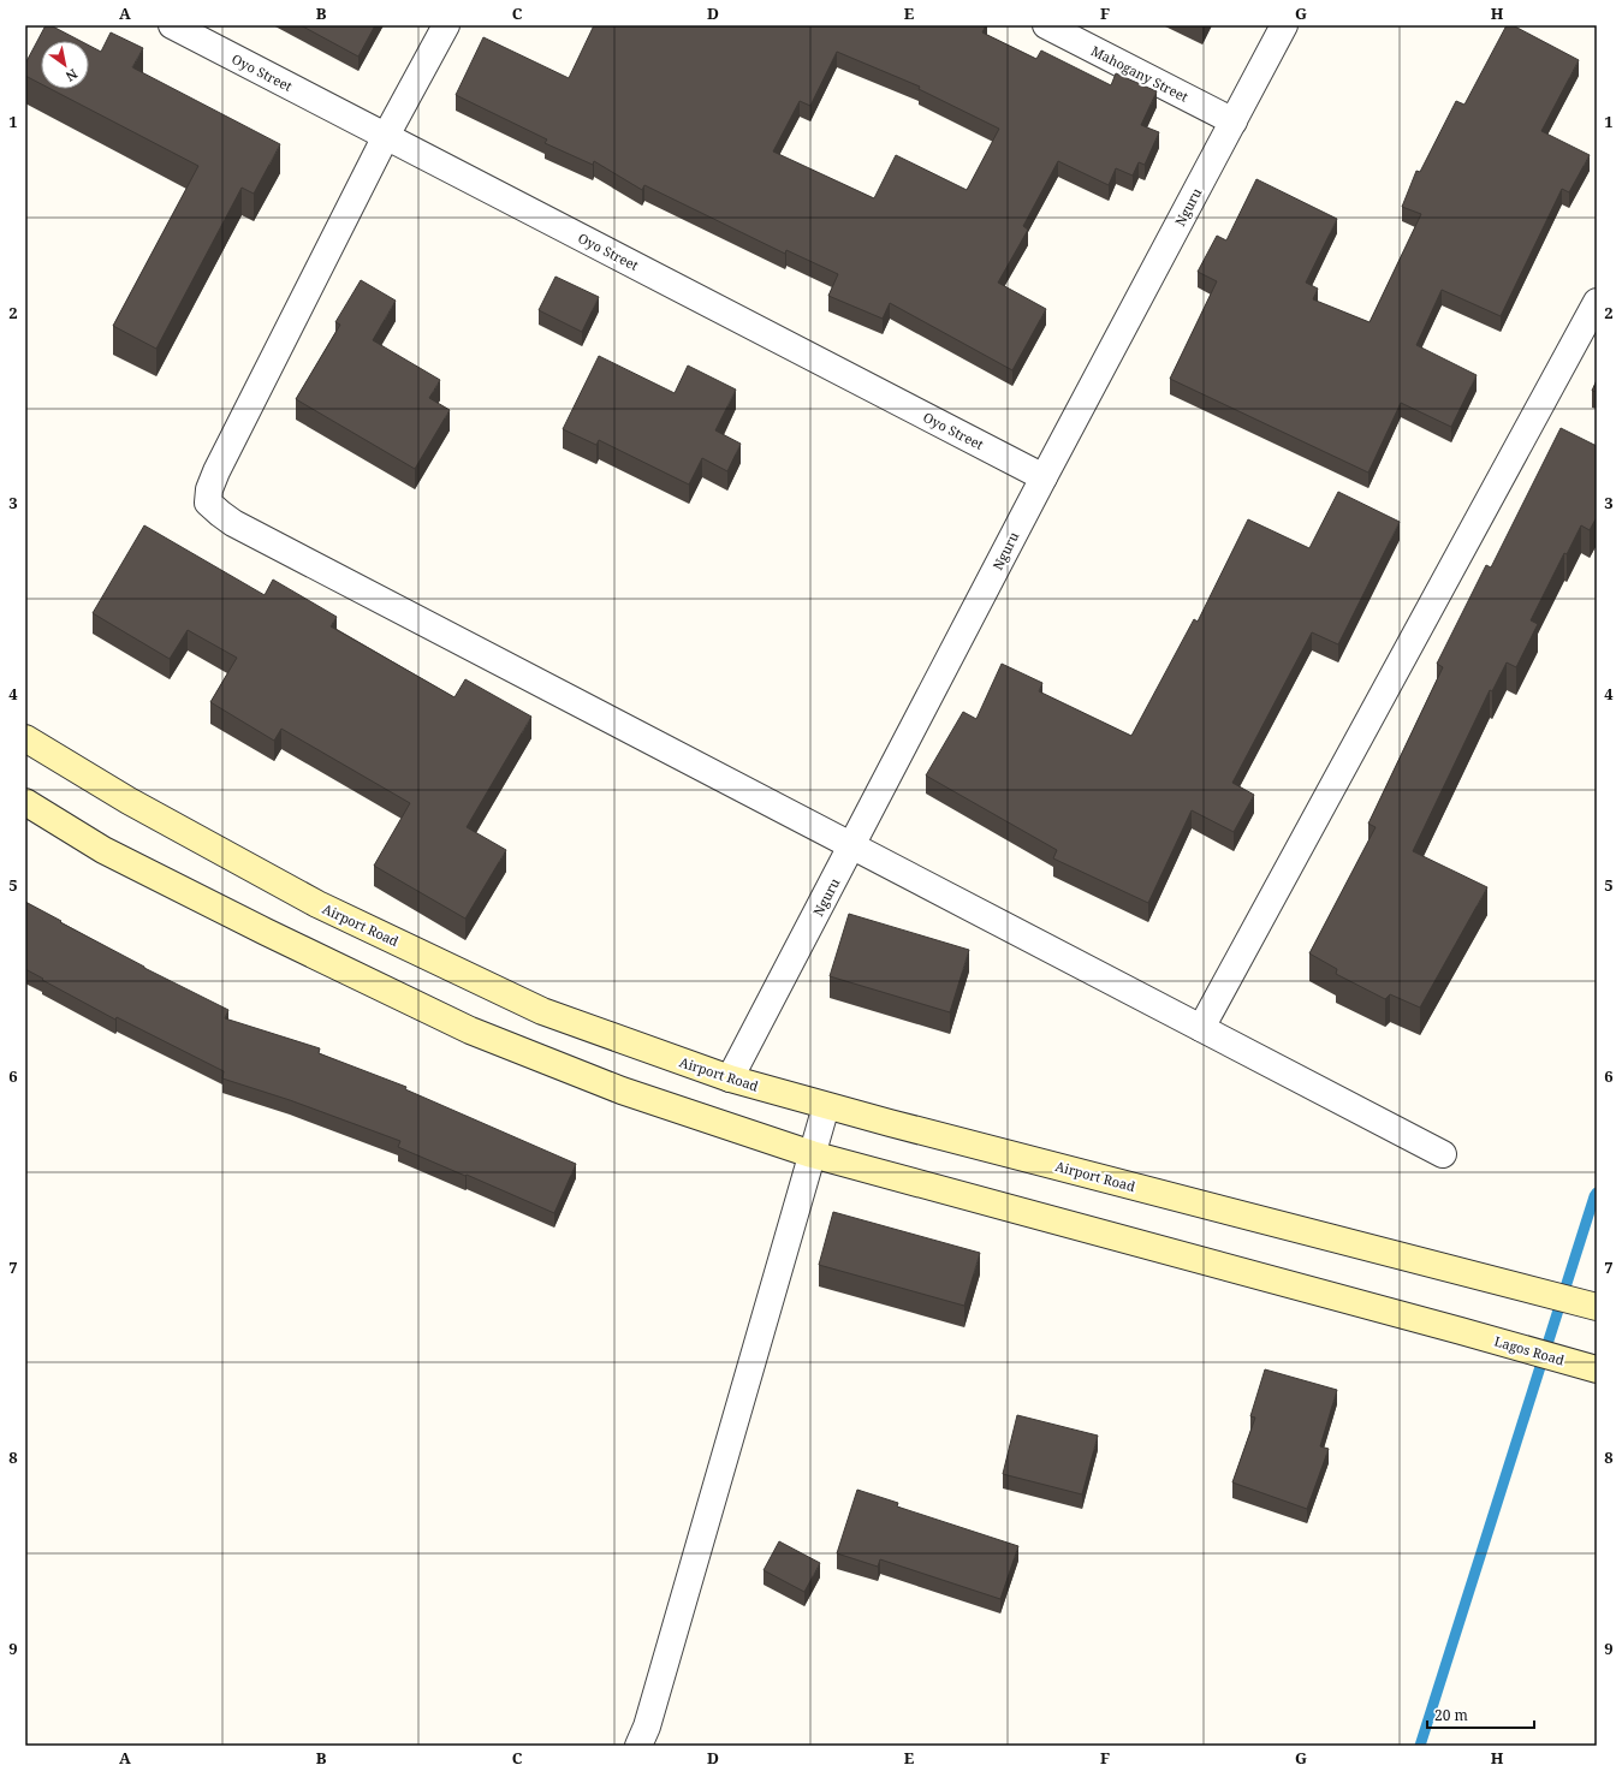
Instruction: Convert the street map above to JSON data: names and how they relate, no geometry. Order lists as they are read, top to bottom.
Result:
{
  "streets": {
    "main road": ["Airport Road", "Lagos Road"],
    "street": ["Oyo Street", "Mahogany Street", "Nguru"]
  },
  "crossings": [
    ["Oyo Street", "Nguru"],
    ["Mahogany Street", "Nguru"],
    ["Nguru", "Airport Road"]
  ],
  "scale_bar": "20 m",
  "north": "bottom right",
  "grid": {
    "columns": [
      "A",
      "B",
      "C",
      "D",
      "E",
      "F",
      "G",
      "H"
    ],
    "rows": [
      "1",
      "2",
      "3",
      "4",
      "5",
      "6",
      "7",
      "8",
      "9"
    ]
  }
}
